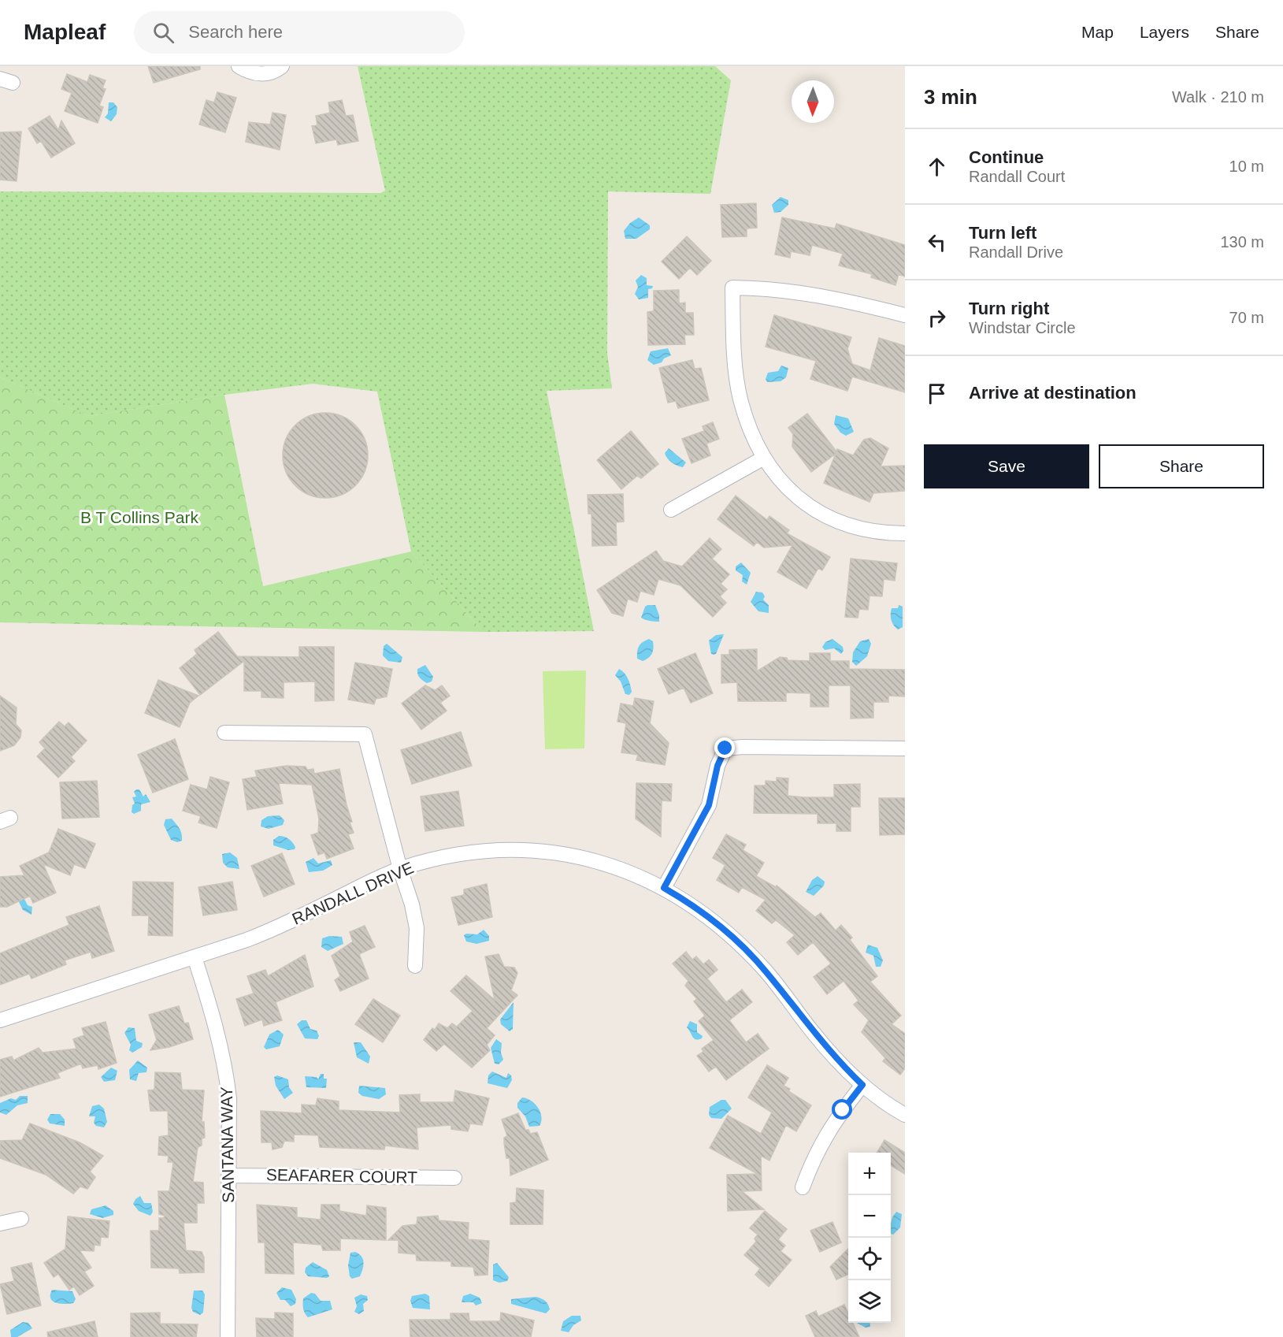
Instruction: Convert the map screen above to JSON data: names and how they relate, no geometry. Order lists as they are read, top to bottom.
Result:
{
  "streets": {
    "street": ["RANDALL DRIVE", "SANTANA WAY", "SEAFARER COURT"]
  },
  "crossings": [
    ["RANDALL DRIVE", "SANTANA WAY"],
    ["SANTANA WAY", "SEAFARER COURT"]
  ],
  "parks": ["B T Collins Park"],
  "north": "bottom",
  "page": {
    "header": "Mapleaf",
    "search": "Search here",
    "nav": ["Map", "Layers", "Share"],
    "heading": ["3 min", "Walk · 210 m"],
    "list": [
      ["Continue", "Randall Court", "10 m"],
      ["Turn left", "Randall Drive", "130 m"],
      ["Turn right", "Windstar Circle", "70 m"],
      "Arrive at destination"
    ],
    "buttons": ["Save", "Share"],
    "map_buttons": ["+", "−"]
  }
}
